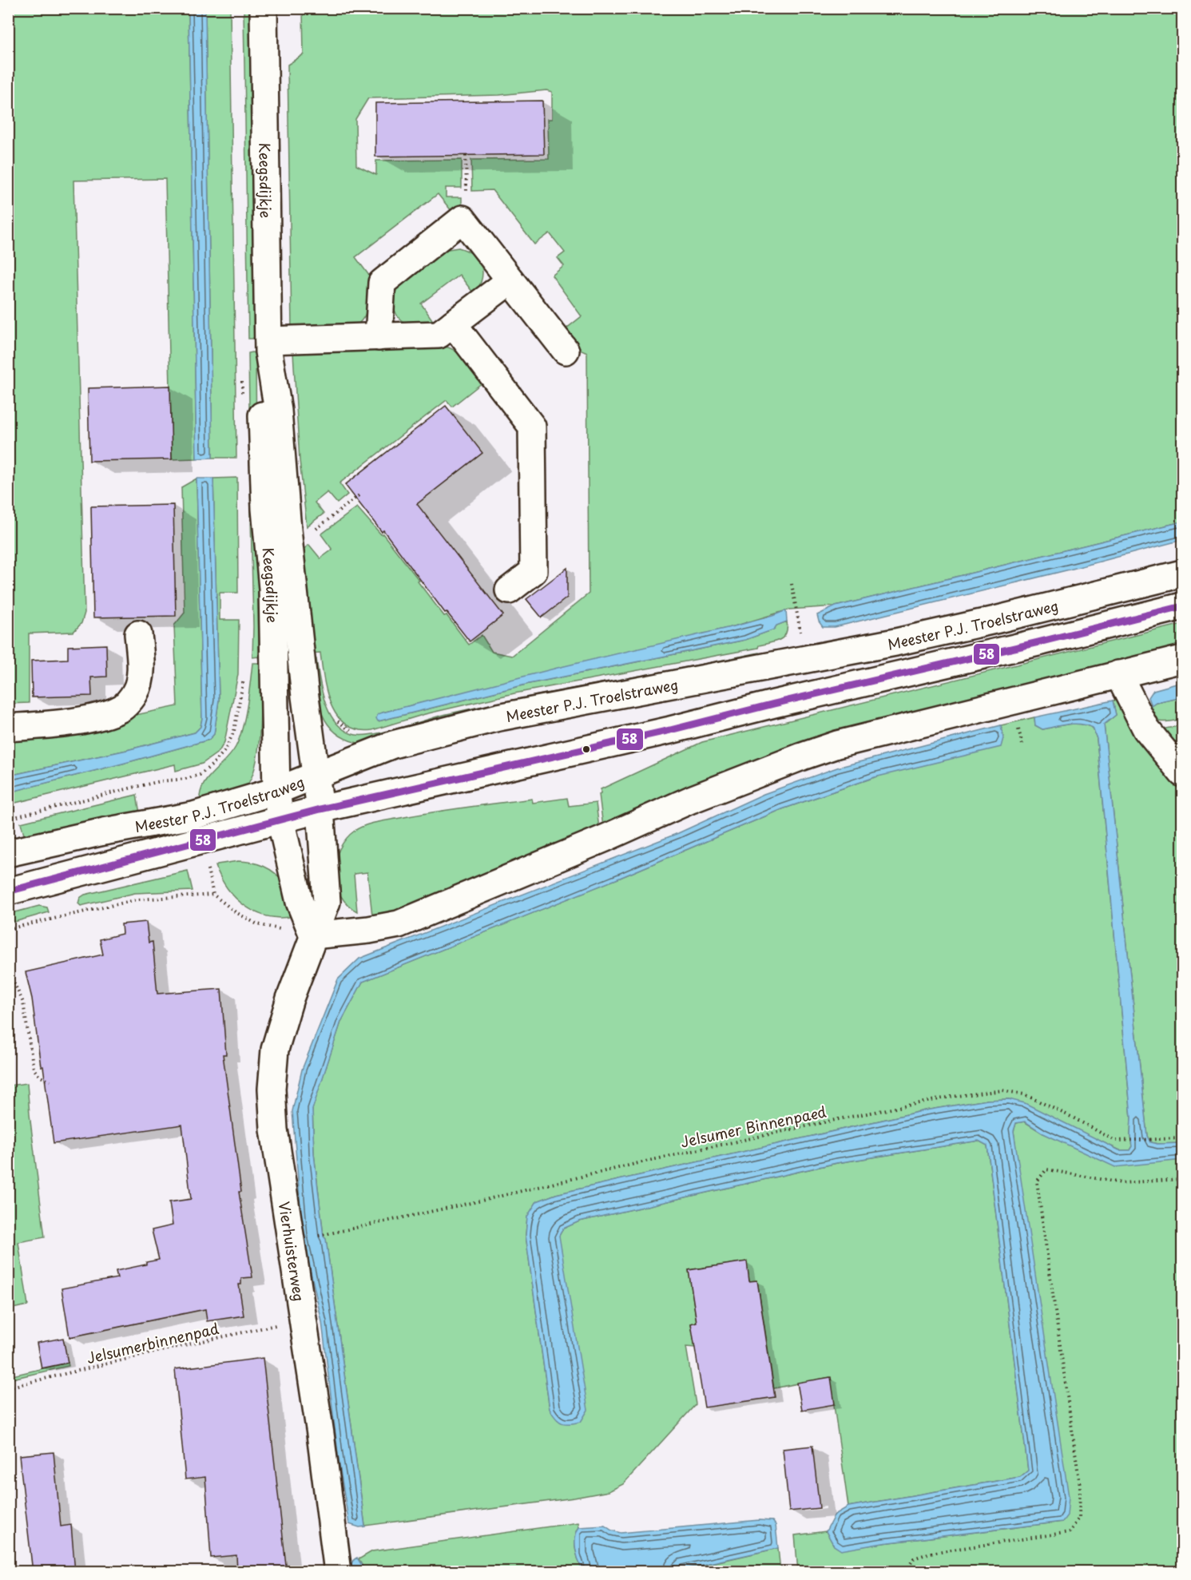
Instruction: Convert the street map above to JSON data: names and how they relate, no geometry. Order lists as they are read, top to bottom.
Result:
{
  "streets": {
    "street": ["Keegsdijkje", "Meester P.J. Troelstraweg", "Vierhuisterweg"],
    "path": ["Jelsumer Binnenpaed", "Jelsumerbinnenpad"]
  },
  "crossings": [
    ["Keegsdijkje", "Meester P.J. Troelstraweg"],
    ["Keegsdijkje", "Vierhuisterweg"],
    ["Vierhuisterweg", "Jelsumerbinnenpad"]
  ],
  "lines": ["transit line 58"]
}
